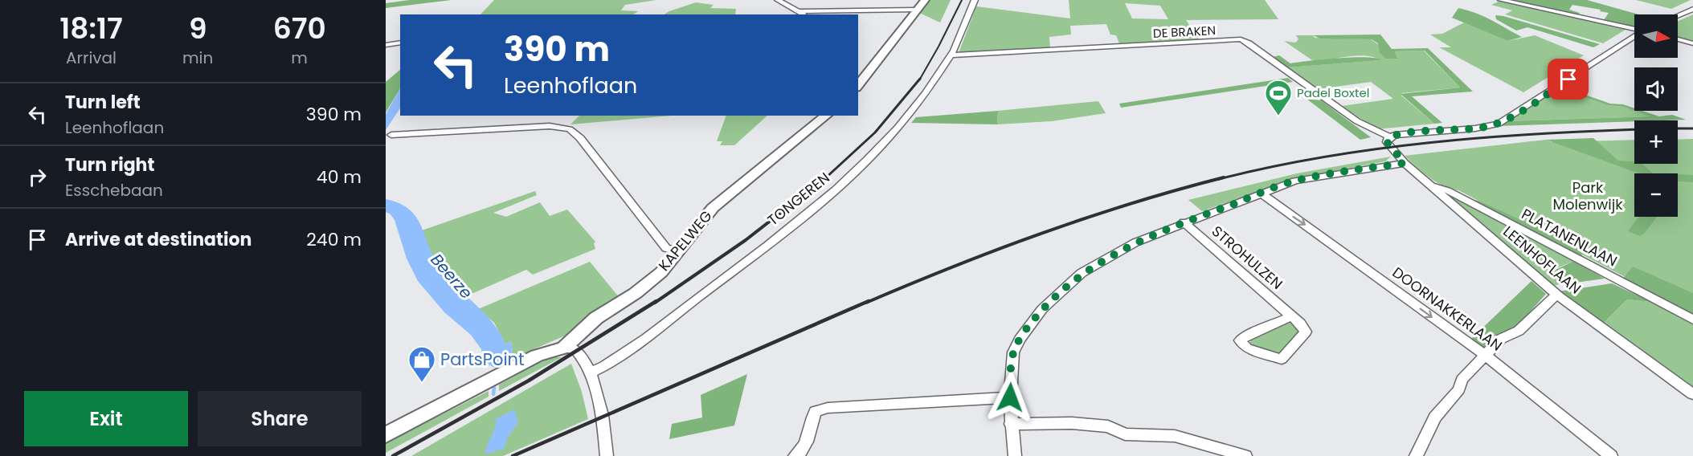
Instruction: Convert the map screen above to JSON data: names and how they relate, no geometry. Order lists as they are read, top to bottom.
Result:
{
  "streets": {
    "main road": ["KAPELWEG"],
    "street": [
      "DE BRAKEN",
      "TONGEREN",
      "PLATANENLAAN",
      "STROHULZEN",
      "LEENHOFLAAN",
      "DOORNAKKERLAAN"
    ]
  },
  "crossings": [
    ["DE BRAKEN", "TONGEREN"],
    ["DE BRAKEN", "LEENHOFLAAN"],
    ["PLATANENLAAN", "LEENHOFLAAN"]
  ],
  "one_way": ["DOORNAKKERLAAN"],
  "water": ["Beerze"],
  "parks": ["Park Molenwijk"],
  "places": {
    "sports": ["Padel Boxtel"],
    "shop": ["PartsPoint"]
  },
  "north": "right",
  "page": {
    "eta": [
      "18:17",
      "Arrival",
      "9",
      "min",
      "670",
      "m"
    ],
    "map_buttons": ["+", "−"],
    "turn": ["390 m", "Leenhoflaan"],
    "list": [
      {
        "name": "Turn left",
        "note": "Leenhoflaan",
        "value": "390 m"
      },
      {
        "name": "Turn right",
        "note": "Esschebaan",
        "value": "40 m"
      },
      {
        "name": "Arrive at destination",
        "value": "240 m"
      }
    ],
    "buttons": ["Exit", "Share"]
  }
}
